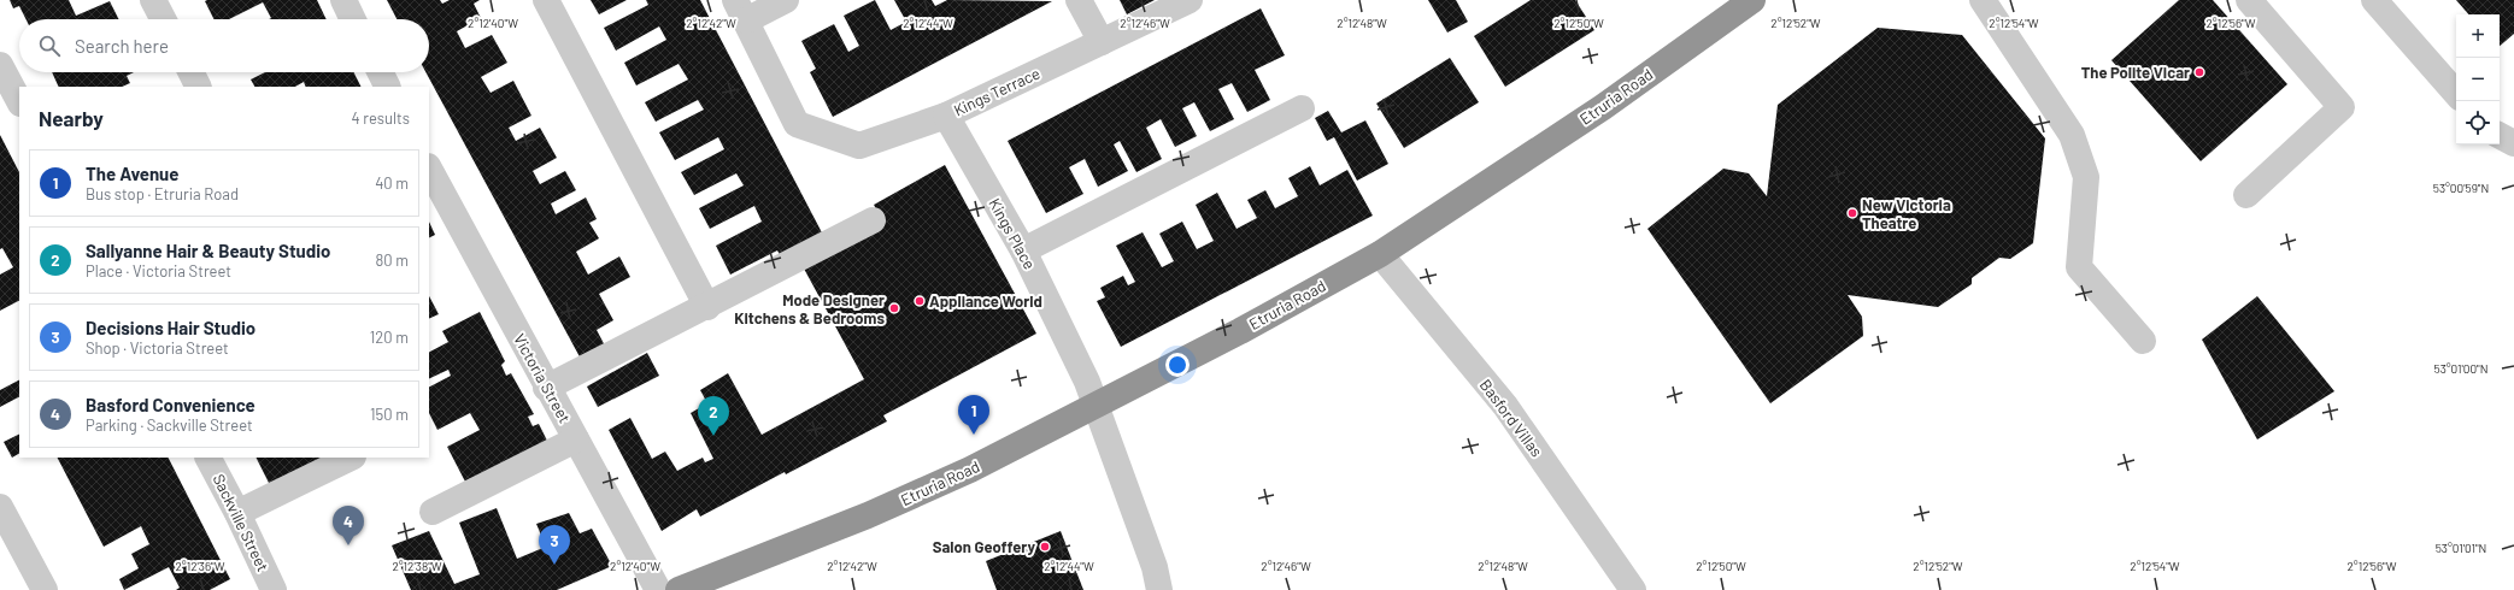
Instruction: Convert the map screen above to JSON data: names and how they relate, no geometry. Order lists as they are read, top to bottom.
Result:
{
  "streets": {
    "highway": ["Etruria Road"],
    "street": [
      "Kings Terrace",
      "Kings Place",
      "Victoria Street",
      "Basford Villas",
      "Sackville Street"
    ]
  },
  "crossings": [
    ["Kings Terrace", "Kings Place"],
    ["Etruria Road", "Kings Place"],
    ["Etruria Road", "Basford Villas"]
  ],
  "places": [
    "The Polite Vicar",
    "New Victoria Theatre",
    "Appliance World",
    "Mode Designer Kitchens & Bedrooms",
    "Salon Geoffery"
  ],
  "page": {
    "map_buttons": ["+", "−"],
    "search": "Search here",
    "heading": ["Nearby", "4 results"],
    "list": [
      {
        "mark": "1",
        "name": "The Avenue",
        "note": "Bus stop · Etruria Road",
        "value": "40 m"
      },
      {
        "mark": "2",
        "name": "Sallyanne Hair & Beauty Studio",
        "note": "Place · Victoria Street",
        "value": "80 m"
      },
      {
        "mark": "3",
        "name": "Decisions Hair Studio",
        "note": "Shop · Victoria Street",
        "value": "120 m"
      },
      {
        "mark": "4",
        "name": "Basford Convenience",
        "note": "Parking · Sackville Street",
        "value": "150 m"
      }
    ],
    "pins": [
      "1",
      "2",
      "4",
      "3"
    ]
  },
  "coordinates": [
    "2°12'40\"W",
    "2°12'42\"W",
    "2°12'44\"W",
    "2°12'46\"W",
    "2°12'48\"W",
    "2°12'50\"W",
    "2°12'52\"W",
    "2°12'54\"W",
    "2°12'56\"W",
    "53°00'59\"N",
    "53°01'00\"N",
    "53°01'01\"N",
    "2°12'36\"W",
    "2°12'38\"W"
  ]
}
